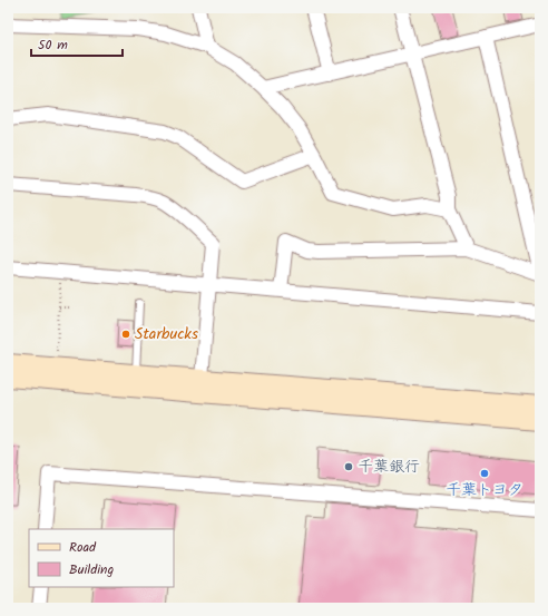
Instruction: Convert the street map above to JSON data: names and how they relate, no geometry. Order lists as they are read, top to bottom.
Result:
{
  "places": ["Starbucks", "千葉銀行", "千葉トヨタ"],
  "legend": ["Road", "Building"],
  "scale_bar": "50 m"
}
